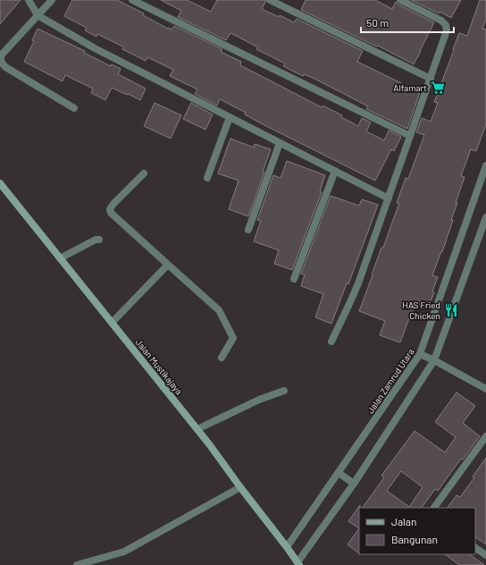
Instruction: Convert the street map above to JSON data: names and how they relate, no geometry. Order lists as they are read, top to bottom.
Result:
{
  "streets": {
    "main road": ["Jalan Mustikajaya"],
    "street": ["Jalan Zamrud Utara"]
  },
  "crossings": [
    ["Jalan Mustikajaya", "Jalan Zamrud Utara"]
  ],
  "places": {
    "supermarket": ["Alfamart"],
    "restaurant": ["HAS Fried Chicken"]
  },
  "legend": ["Jalan", "Bangunan"],
  "scale_bar": "50 m"
}
